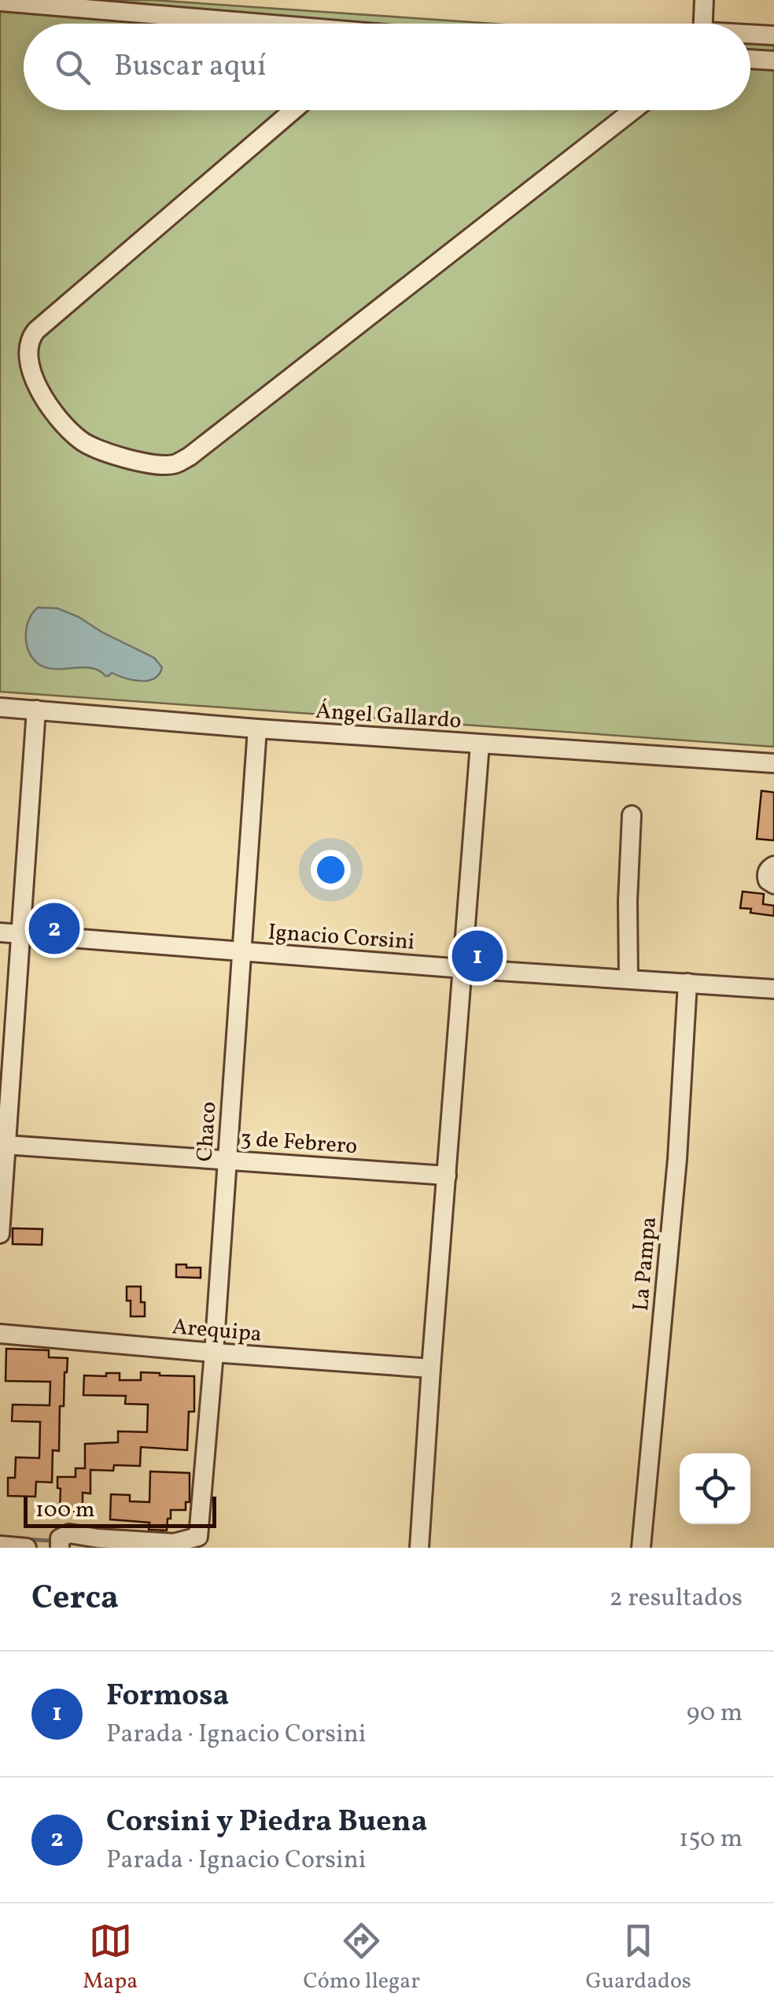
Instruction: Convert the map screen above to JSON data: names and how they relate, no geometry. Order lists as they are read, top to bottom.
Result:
{
  "streets": {
    "street": [
      "Ángel Gallardo",
      "Ignacio Corsini",
      "Chaco",
      "3 de Febrero",
      "La Pampa",
      "Arequipa"
    ]
  },
  "crossings": [
    ["Ángel Gallardo", "Chaco"],
    ["Ignacio Corsini", "Chaco"],
    ["Ignacio Corsini", "La Pampa"],
    ["Chaco", "3 de Febrero"],
    ["Chaco", "Arequipa"]
  ],
  "scale_bar": "100 m",
  "page": {
    "search": "Buscar aquí",
    "pins": ["2", "1"],
    "scale": "100 m",
    "heading": ["Cerca", "2 resultados"],
    "list": [
      {
        "mark": "1",
        "name": "Formosa",
        "note": "Parada · Ignacio Corsini",
        "value": "90 m"
      },
      {
        "mark": "2",
        "name": "Corsini y Piedra Buena",
        "note": "Parada · Ignacio Corsini",
        "value": "150 m"
      }
    ],
    "nav": ["Mapa", "Cómo llegar", "Guardados"]
  }
}
